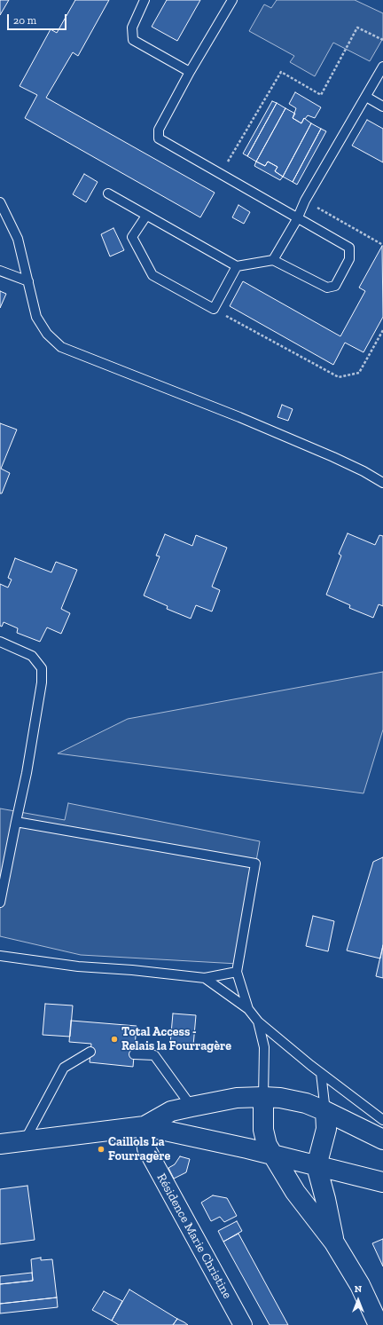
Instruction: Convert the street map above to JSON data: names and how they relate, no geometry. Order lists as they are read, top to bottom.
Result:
{
  "streets": {
    "street": ["Résidence Marie Christine"]
  },
  "places": ["Total Access - Relais la Fourragère", "Caillols La Fourragère"],
  "scale_bar": "20 m",
  "north": "top"
}
